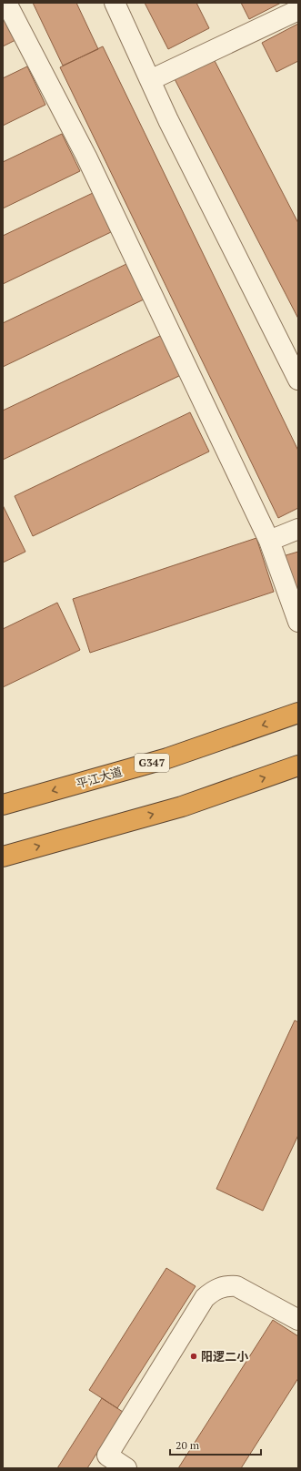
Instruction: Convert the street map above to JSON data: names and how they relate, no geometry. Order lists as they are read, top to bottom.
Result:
{
  "streets": {
    "highway": ["G347", "平江大道"]
  },
  "places": ["阳逻二小"],
  "scale_bar": "20 m"
}
